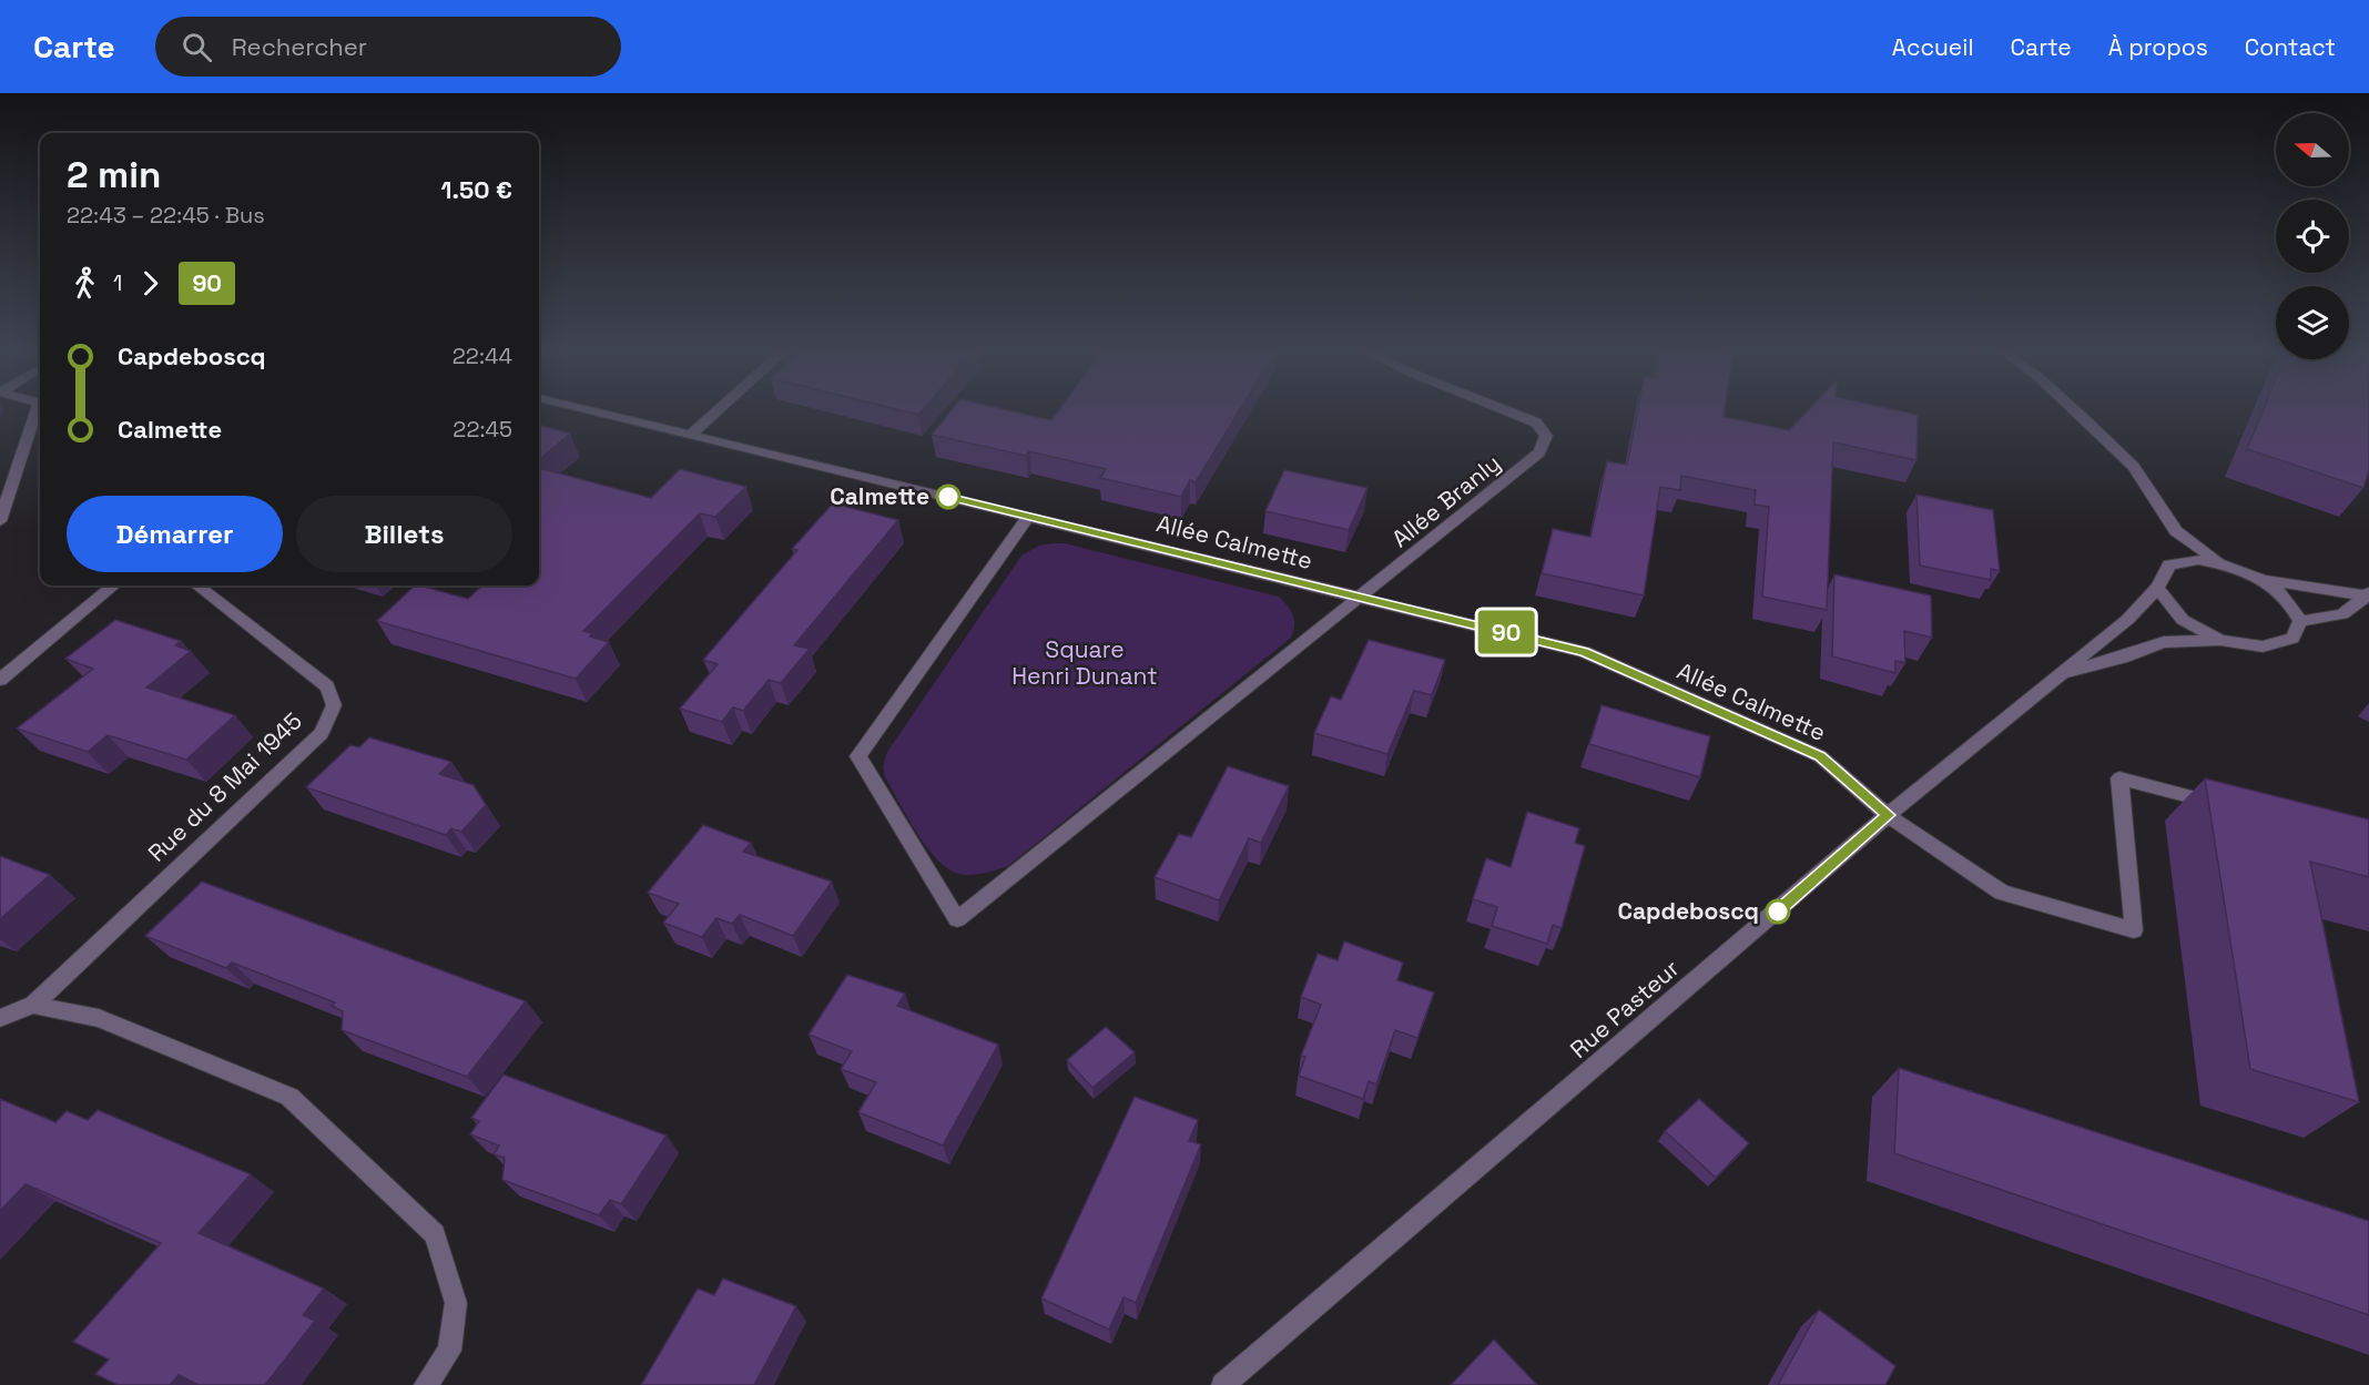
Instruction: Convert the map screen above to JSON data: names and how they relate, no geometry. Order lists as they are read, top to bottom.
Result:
{
  "streets": {
    "street": [
      "Allée Branly",
      "Allée Calmette",
      "Rue du 8 Mai 1945",
      "Rue Pasteur"
    ]
  },
  "crossings": [
    ["Allée Branly", "Allée Calmette"],
    ["Allée Calmette", "Rue Pasteur"]
  ],
  "parks": ["Square Henri Dunant"],
  "places": ["Calmette", "Capdeboscq"],
  "lines": ["bus line 90"],
  "north": "left",
  "page": {
    "header": "Carte",
    "search": "Rechercher",
    "nav": [
      "Accueil",
      "Carte",
      "À propos",
      "Contact"
    ],
    "on_map": "90",
    "heading": ["2 min", "22:43 – 22:45 · Bus", "1.50 €"],
    "legs": ["1", "90"],
    "list": [
      {
        "name": "Capdeboscq",
        "value": "22:44"
      },
      {
        "name": "Calmette",
        "value": "22:45"
      }
    ],
    "buttons": ["Démarrer", "Billets"]
  }
}
